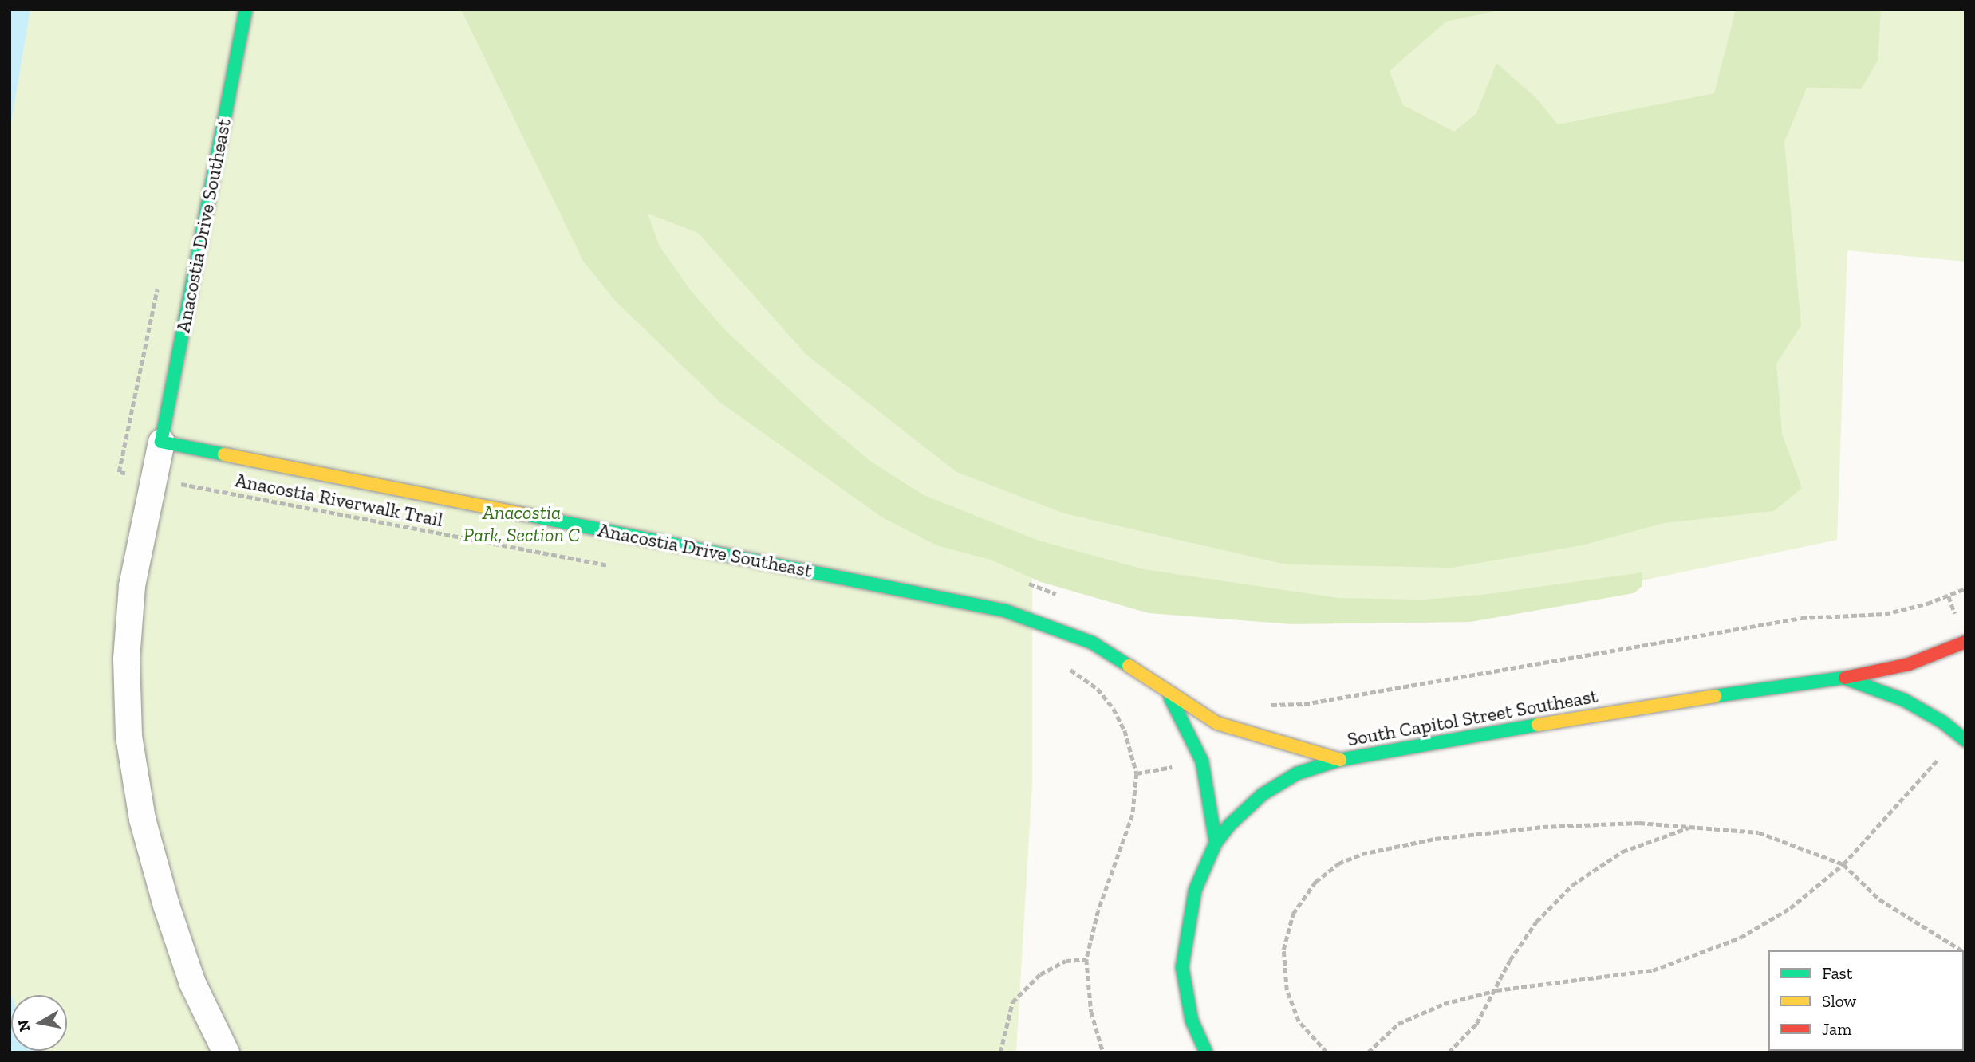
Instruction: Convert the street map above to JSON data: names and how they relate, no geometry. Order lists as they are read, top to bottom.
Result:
{
  "streets": {
    "street": ["Anacostia Drive Southeast", "South Capitol Street Southeast"],
    "path": ["Anacostia Riverwalk Trail"]
  },
  "crossings": [
    ["Anacostia Drive Southeast", "South Capitol Street Southeast"]
  ],
  "parks": ["Anacostia Park, Section C"],
  "legend": ["Fast", "Slow", "Jam"],
  "north": "left"
}
